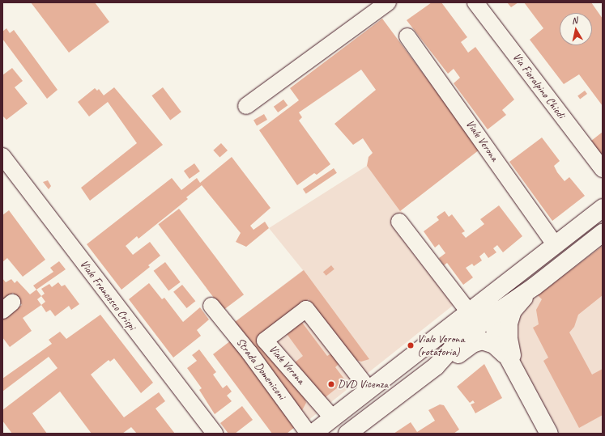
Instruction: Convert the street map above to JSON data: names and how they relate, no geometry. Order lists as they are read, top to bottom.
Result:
{
  "streets": {
    "street": [
      "Via Fioralpino Chiodi",
      "Viale Verona",
      "Viale Francesco Crispi",
      "Strada Domeniconi"
    ]
  },
  "places": ["Viale Verona (rotatoria)", "DVD Vicenza"],
  "north": "top"
}
